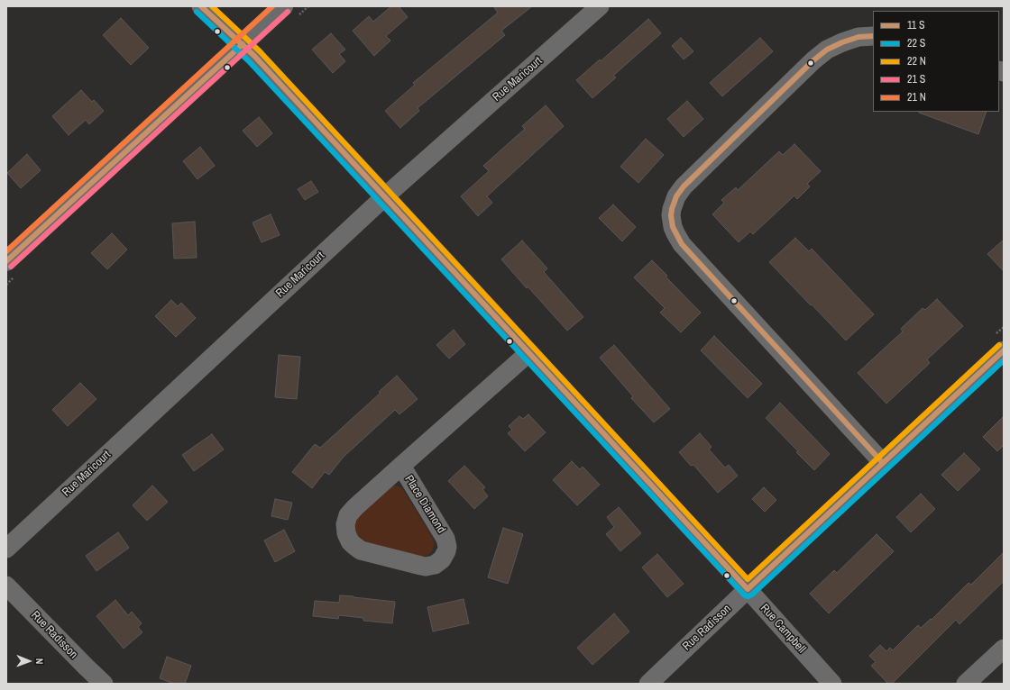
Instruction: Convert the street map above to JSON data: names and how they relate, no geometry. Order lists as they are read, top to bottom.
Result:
{
  "streets": {
    "street": [
      "Rue Maricourt",
      "Place Diamond",
      "Rue Radisson",
      "Rue Campbell"
    ]
  },
  "crossings": [
    ["Rue Maricourt", "Rue Campbell"],
    ["Place Diamond", "Rue Campbell"],
    ["Rue Radisson", "Rue Campbell"]
  ],
  "legend": [
    "11 S",
    "22 S",
    "22 N",
    "21 S",
    "21 N"
  ],
  "north": "right"
}
